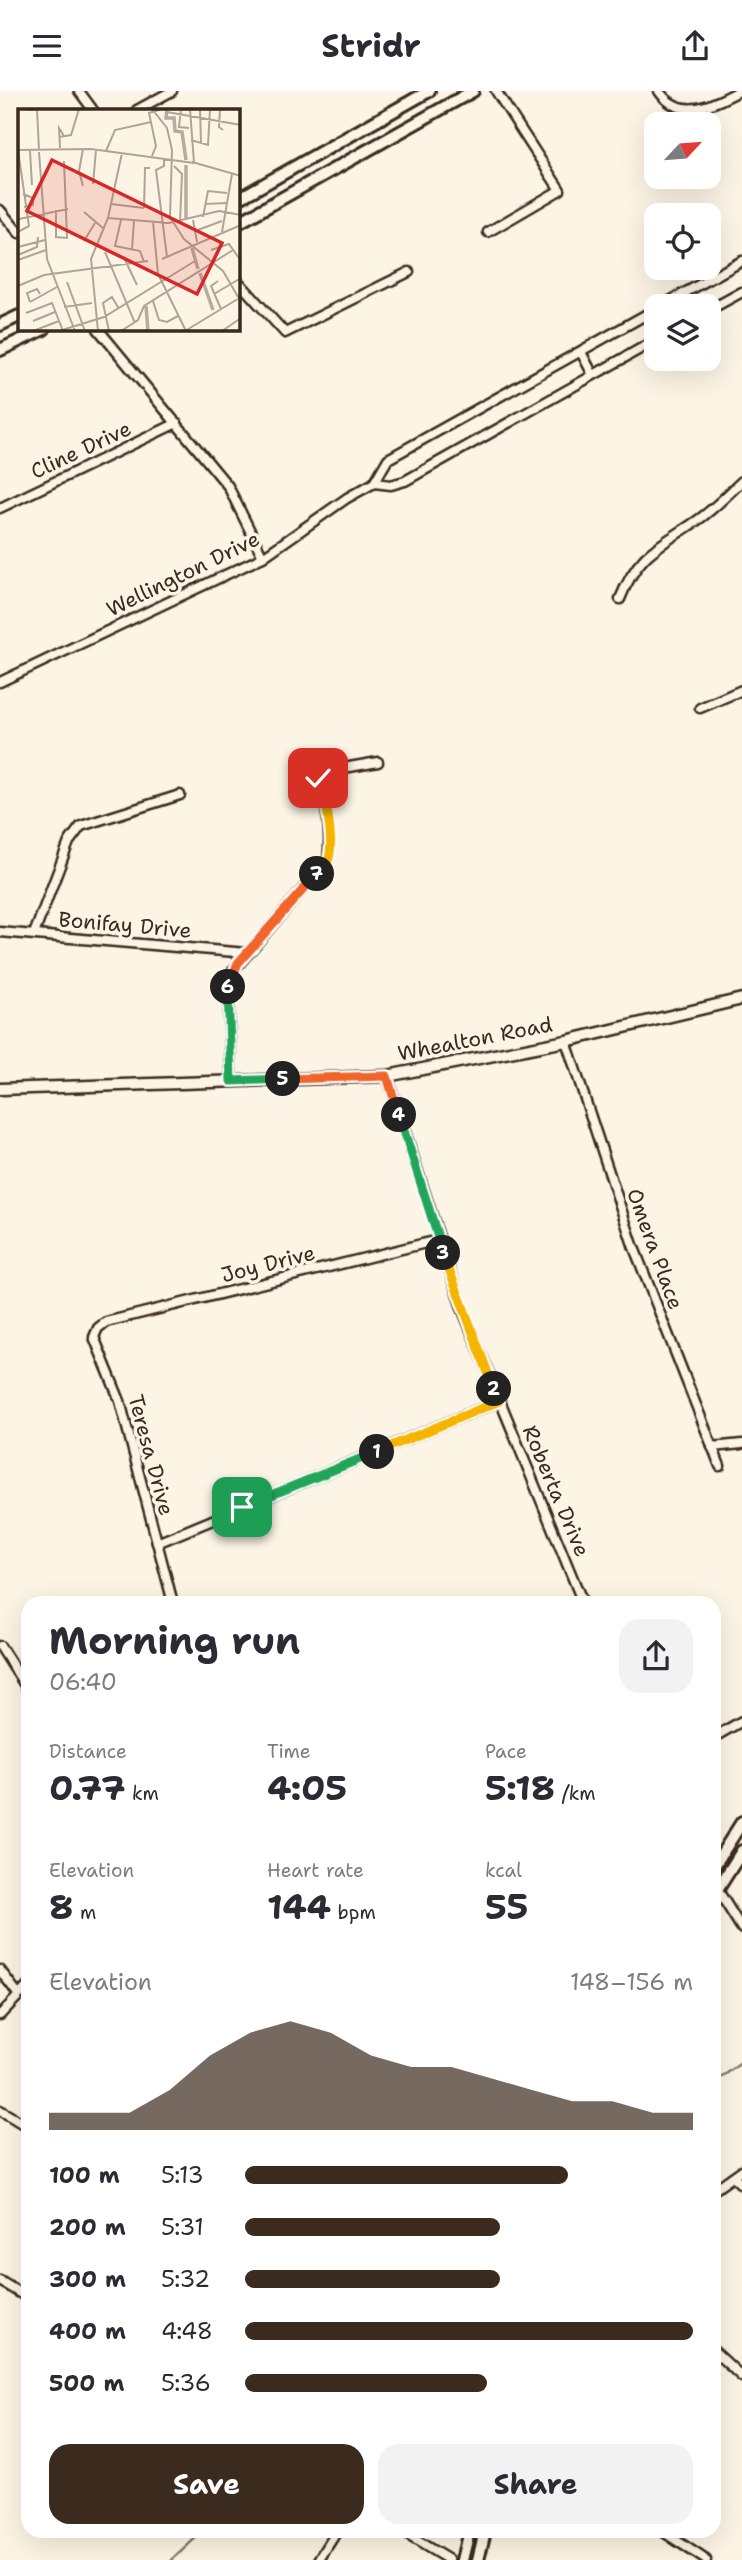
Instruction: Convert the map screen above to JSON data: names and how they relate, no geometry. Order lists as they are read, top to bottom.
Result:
{
  "streets": {
    "street": [
      "Cline Drive",
      "Wellington Drive",
      "Bonifay Drive",
      "Whealton Road",
      "Omera Place",
      "Joy Drive",
      "Teresa Drive",
      "Roberta Drive"
    ]
  },
  "crossings": [
    ["Whealton Road", "Omera Place"],
    ["Whealton Road", "Roberta Drive"],
    ["Joy Drive", "Teresa Drive"],
    ["Joy Drive", "Roberta Drive"]
  ],
  "north": "top right",
  "page": {
    "header": "Stridr",
    "pins": [
      "7",
      "6",
      "5",
      "4",
      "3",
      "2",
      "1"
    ],
    "heading": ["Morning run", "06:40"],
    "stats": [
      ["Distance", "0.77 km"],
      ["Time", "4:05"],
      ["Pace", "5:18 /km"],
      ["Elevation", "8 m"],
      ["Heart rate", "144 bpm"],
      ["kcal", "55"]
    ],
    "chart": ["Elevation", "148–156 m"],
    "list": [
      {
        "name": "100 m",
        "note": "5:13"
      },
      {
        "name": "200 m",
        "note": "5:31"
      },
      {
        "name": "300 m",
        "note": "5:32"
      },
      {
        "name": "400 m",
        "note": "4:48"
      },
      {
        "name": "500 m",
        "note": "5:36"
      }
    ],
    "buttons": ["Save", "Share"]
  }
}
